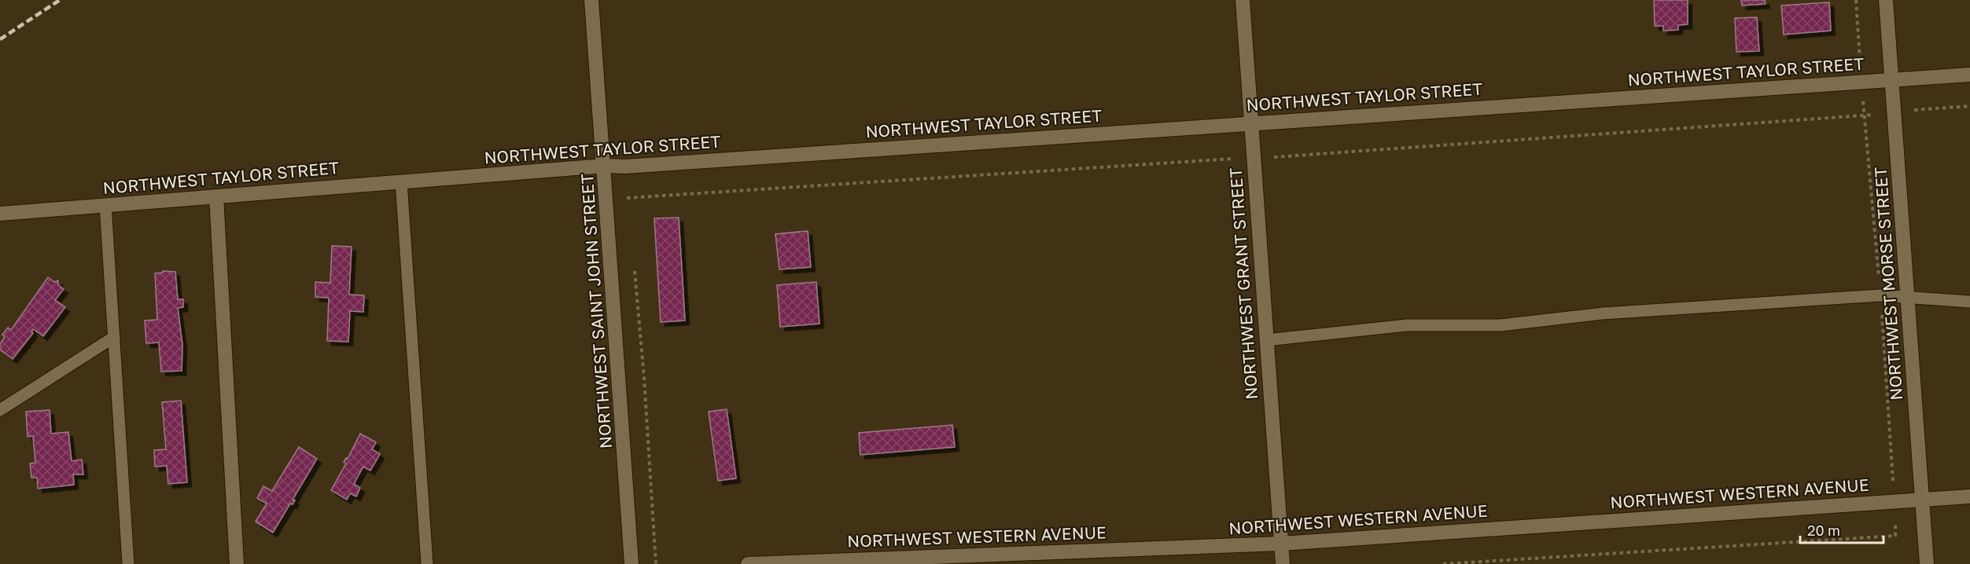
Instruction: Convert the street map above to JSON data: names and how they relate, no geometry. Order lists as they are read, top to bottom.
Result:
{
  "streets": {
    "street": [
      "NORTHWEST TAYLOR STREET",
      "NORTHWEST GRANT STREET",
      "NORTHWEST MORSE STREET",
      "NORTHWEST SAINT JOHN STREET",
      "NORTHWEST WESTERN AVENUE"
    ]
  },
  "crossings": [
    ["NORTHWEST TAYLOR STREET", "NORTHWEST GRANT STREET"],
    ["NORTHWEST TAYLOR STREET", "NORTHWEST MORSE STREET"],
    ["NORTHWEST TAYLOR STREET", "NORTHWEST SAINT JOHN STREET"],
    ["NORTHWEST GRANT STREET", "NORTHWEST WESTERN AVENUE"],
    ["NORTHWEST MORSE STREET", "NORTHWEST WESTERN AVENUE"]
  ],
  "scale_bar": "20 m"
}
